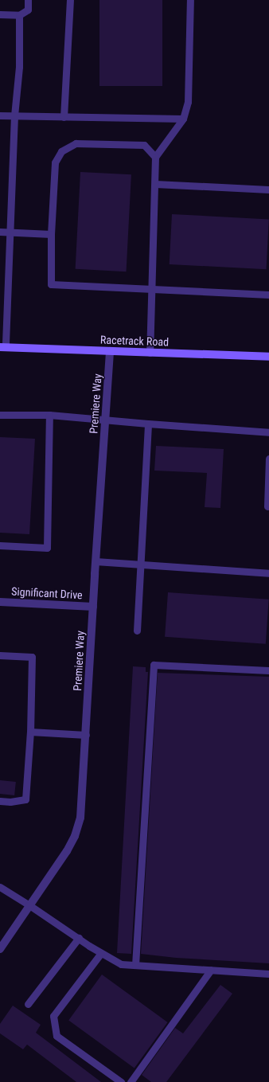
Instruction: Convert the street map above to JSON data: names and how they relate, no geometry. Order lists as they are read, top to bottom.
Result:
{
  "streets": {
    "street": ["Racetrack Road", "Premiere Way", "Significant Drive"]
  },
  "crossings": [
    ["Racetrack Road", "Premiere Way"],
    ["Premiere Way", "Significant Drive"]
  ]
}
